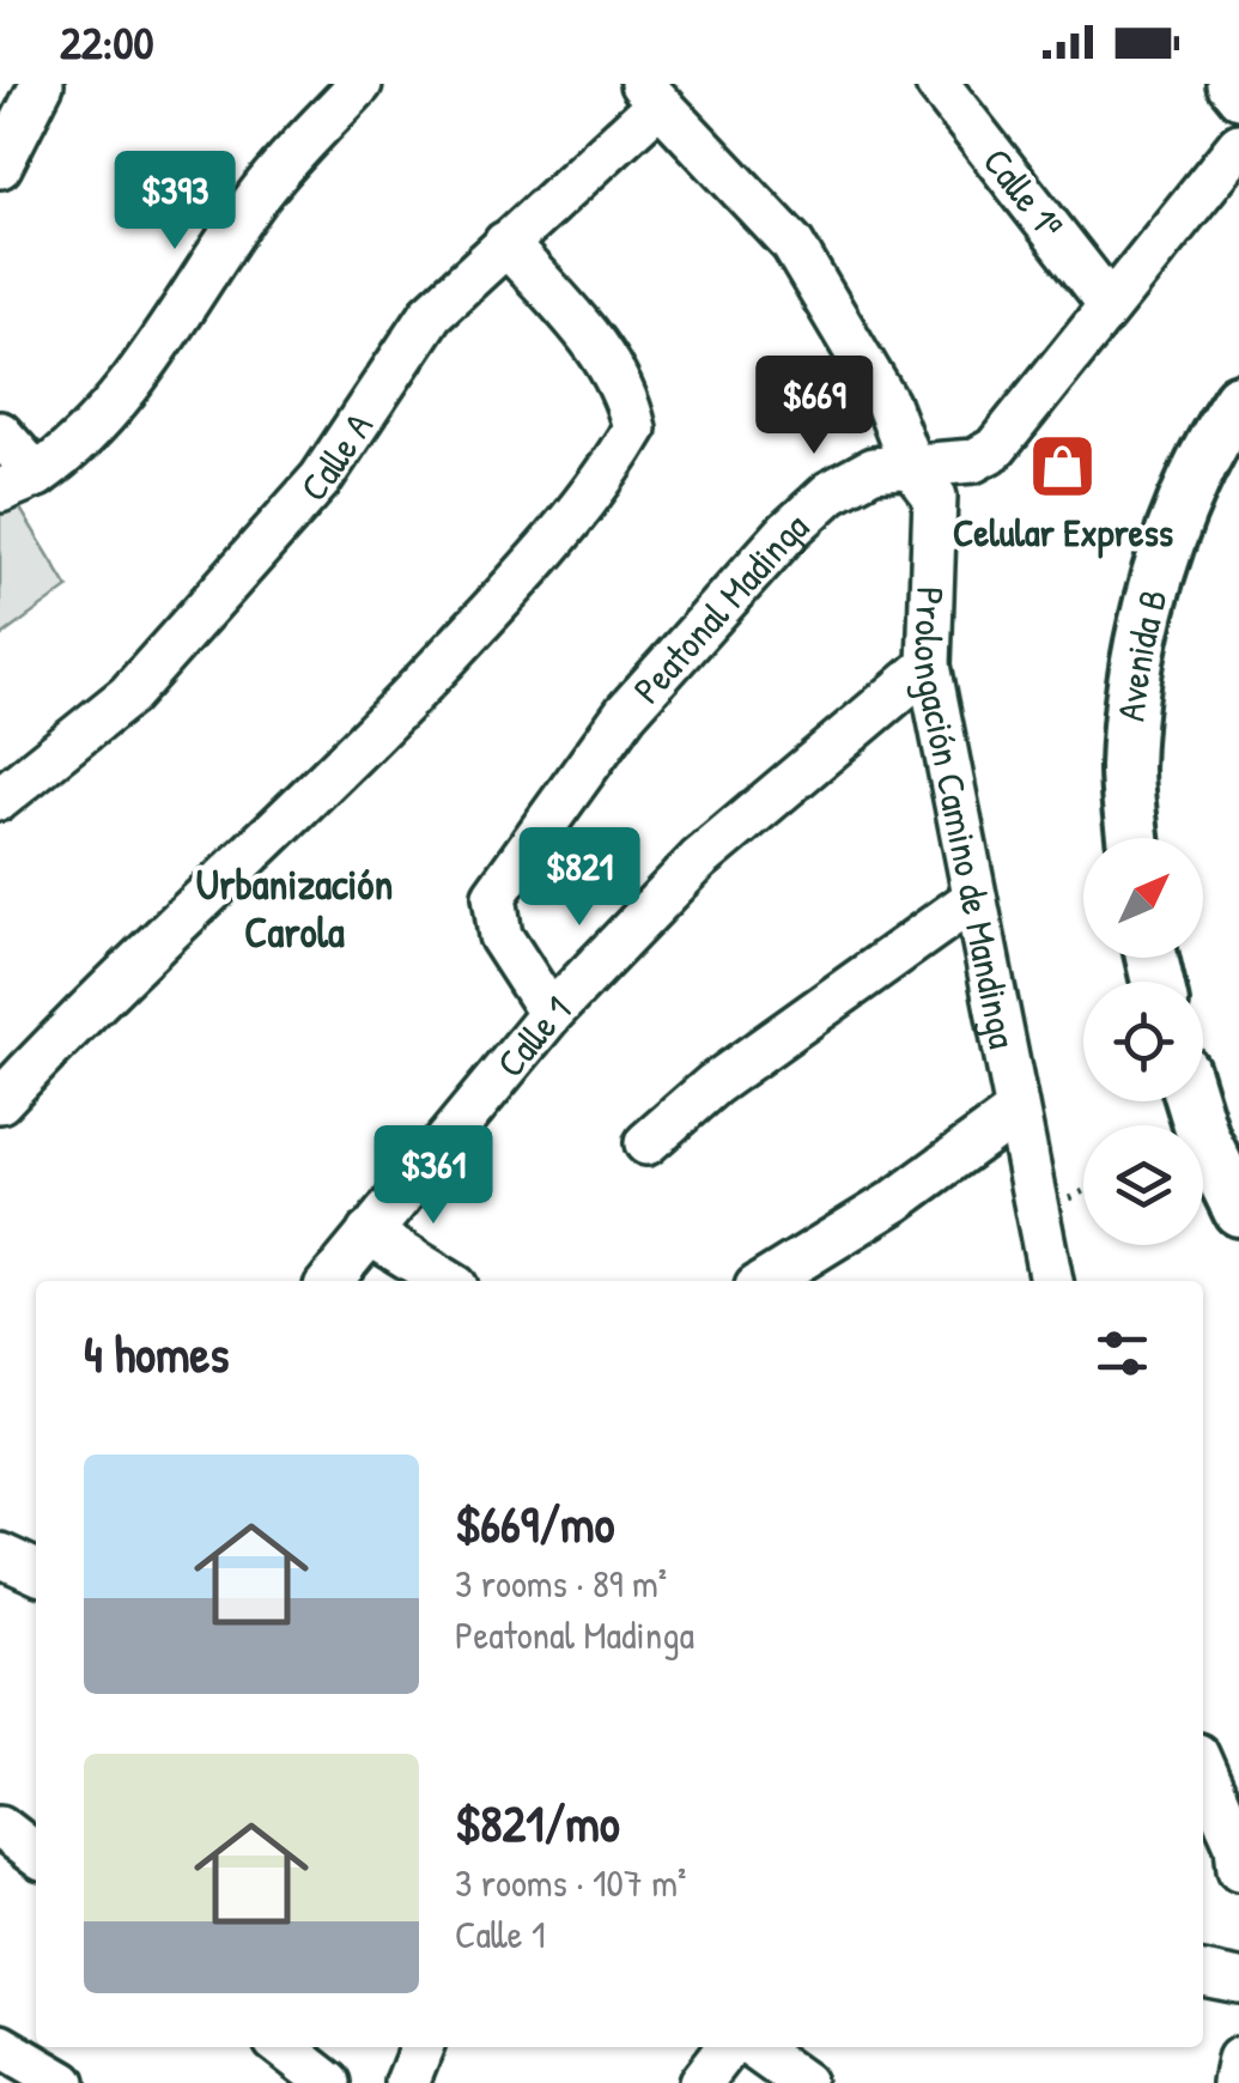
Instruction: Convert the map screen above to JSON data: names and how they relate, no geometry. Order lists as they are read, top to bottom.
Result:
{
  "streets": {
    "main road": ["Avenida B"],
    "street": [
      "Calle 1ª",
      "Calle A",
      "Peatonal Madinga",
      "Prolongación Camino de Mandinga",
      "Calle 1"
    ]
  },
  "crossings": [
    ["Calle 1ª", "Peatonal Madinga"],
    ["Calle A", "Prolongación Camino de Mandinga"],
    ["Peatonal Madinga", "Prolongación Camino de Mandinga"],
    ["Peatonal Madinga", "Calle 1"],
    ["Prolongación Camino de Mandinga", "Calle 1"]
  ],
  "districts": ["Urbanización Carola"],
  "places": {
    "shop": ["Celular Express"]
  },
  "north": "top right",
  "page": {
    "status": "22:00",
    "price": [
      "$393",
      "$669",
      "$821",
      "$361"
    ],
    "heading": "4 homes",
    "list": [
      {
        "name": "$669/mo",
        "note": "3 rooms · 89 m² · Peatonal Madinga"
      },
      {
        "name": "$821/mo",
        "note": "3 rooms · 107 m² · Calle 1"
      }
    ]
  }
}
